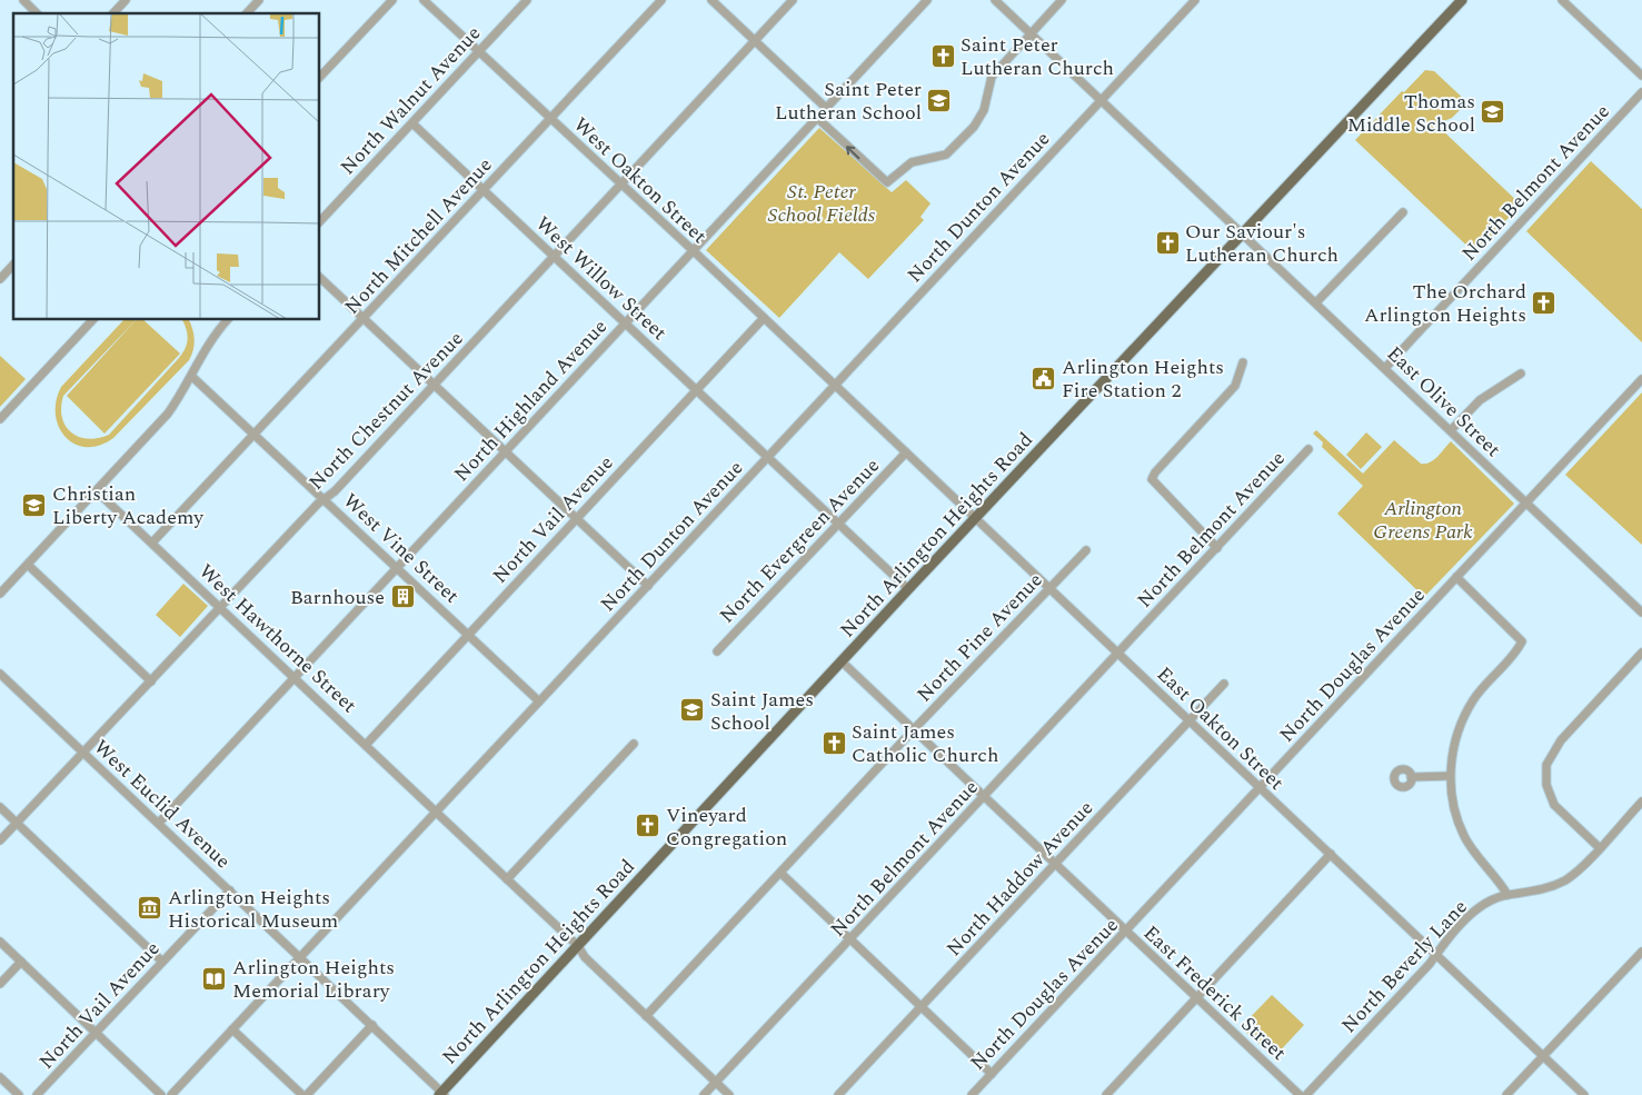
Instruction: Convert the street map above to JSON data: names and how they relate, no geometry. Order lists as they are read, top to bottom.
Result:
{
  "streets": {
    "main road": ["North Arlington Heights Road"],
    "street": [
      "North Walnut Avenue",
      "West Oakton Street",
      "North Belmont Avenue",
      "North Dunton Avenue",
      "North Mitchell Avenue",
      "West Willow Street",
      "North Highland Avenue",
      "East Olive Street",
      "North Chestnut Avenue",
      "North Vail Avenue",
      "North Evergreen Avenue",
      "West Vine Street",
      "North Pine Avenue",
      "West Hawthorne Street",
      "North Douglas Avenue",
      "East Oakton Street",
      "West Euclid Avenue",
      "North Haddow Avenue",
      "North Beverly Lane",
      "East Frederick Street"
    ]
  },
  "crossings": [
    ["North Walnut Avenue", "West Oakton Street"],
    ["North Walnut Avenue", "West Willow Street"],
    ["West Oakton Street", "North Dunton Avenue"],
    ["West Oakton Street", "North Mitchell Avenue"],
    ["West Oakton Street", "North Highland Avenue"],
    ["West Oakton Street", "North Chestnut Avenue"],
    ["West Oakton Street", "North Vail Avenue"],
    ["West Oakton Street", "East Oakton Street"],
    ["North Belmont Avenue", "East Olive Street"],
    ["North Belmont Avenue", "West Hawthorne Street"],
    ["North Belmont Avenue", "East Oakton Street"],
    ["North Belmont Avenue", "East Frederick Street"],
    ["North Dunton Avenue", "West Willow Street"],
    ["North Dunton Avenue", "East Olive Street"],
    ["North Dunton Avenue", "West Vine Street"],
    ["North Dunton Avenue", "West Hawthorne Street"],
    ["North Dunton Avenue", "East Oakton Street"],
    ["North Dunton Avenue", "West Euclid Avenue"],
    ["North Mitchell Avenue", "West Willow Street"],
    ["North Mitchell Avenue", "West Vine Street"],
    ["North Mitchell Avenue", "West Hawthorne Street"],
    ["West Willow Street", "North Highland Avenue"],
    ["West Willow Street", "North Chestnut Avenue"],
    ["West Willow Street", "North Vail Avenue"],
    ["West Willow Street", "North Arlington Heights Road"],
    ["West Willow Street", "North Evergreen Avenue"],
    ["North Highland Avenue", "West Vine Street"],
    ["North Highland Avenue", "West Hawthorne Street"],
    ["North Highland Avenue", "West Euclid Avenue"],
    ["East Olive Street", "North Arlington Heights Road"],
    ["East Olive Street", "North Douglas Avenue"],
    ["North Chestnut Avenue", "West Vine Street"],
    ["North Chestnut Avenue", "West Hawthorne Street"],
    ["North Chestnut Avenue", "West Euclid Avenue"],
    ["North Vail Avenue", "West Vine Street"],
    ["North Vail Avenue", "West Hawthorne Street"],
    ["North Vail Avenue", "West Euclid Avenue"],
    ["North Arlington Heights Road", "West Hawthorne Street"],
    ["North Arlington Heights Road", "East Oakton Street"],
    ["North Arlington Heights Road", "West Euclid Avenue"],
    ["North Arlington Heights Road", "East Frederick Street"],
    ["North Evergreen Avenue", "East Oakton Street"],
    ["North Pine Avenue", "West Hawthorne Street"],
    ["North Pine Avenue", "East Oakton Street"],
    ["North Pine Avenue", "East Frederick Street"],
    ["North Douglas Avenue", "East Oakton Street"],
    ["North Douglas Avenue", "East Frederick Street"],
    ["East Oakton Street", "North Haddow Avenue"],
    ["East Oakton Street", "North Beverly Lane"],
    ["North Haddow Avenue", "East Frederick Street"]
  ],
  "parks": ["St. Peter School Fields", "Arlington Greens Park"],
  "places": {
    "church": [
      "Saint Peter Lutheran Church",
      "Our Saviour's Lutheran Church",
      "The Orchard Arlington Heights",
      "Saint James Catholic Church",
      "Vineyard Congregation"
    ],
    "school or university": [
      "Saint Peter Lutheran School",
      "Thomas Middle School",
      "Christian Liberty Academy",
      "Saint James School"
    ],
    "public building": ["Arlington Heights Fire Station 2"],
    "building": ["Barnhouse"],
    "museum": ["Arlington Heights Historical Museum"],
    "library": ["Arlington Heights Memorial Library"]
  }
}
